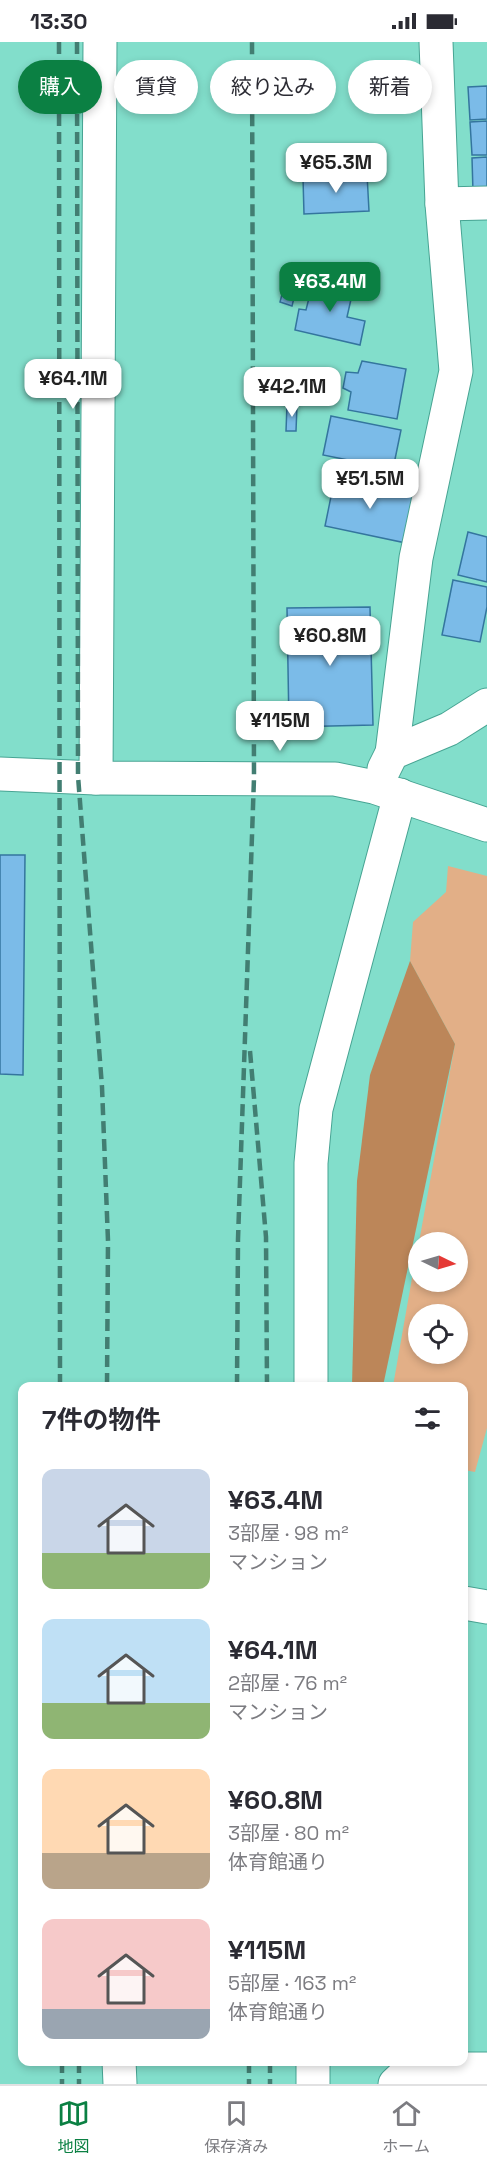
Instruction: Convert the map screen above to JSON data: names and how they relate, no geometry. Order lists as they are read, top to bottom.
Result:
{
  "north": "right",
  "page": {
    "status": "13:30",
    "chip": [
      "購入",
      "賃貸",
      "絞り込み",
      "新着"
    ],
    "price": [
      "¥65.3M",
      "¥63.4M",
      "¥64.1M",
      "¥42.1M",
      "¥51.5M",
      "¥60.8M",
      "¥115M"
    ],
    "heading": "7件の物件",
    "list": [
      {
        "name": "¥63.4M",
        "note": "3部屋 · 98 m² · マンション"
      },
      {
        "name": "¥64.1M",
        "note": "2部屋 · 76 m² · マンション"
      },
      {
        "name": "¥60.8M",
        "note": "3部屋 · 80 m² · 体育館通り"
      },
      {
        "name": "¥115M",
        "note": "5部屋 · 163 m² · 体育館通り"
      }
    ],
    "tabs": ["地図", "保存済み", "ホーム"]
  }
}
